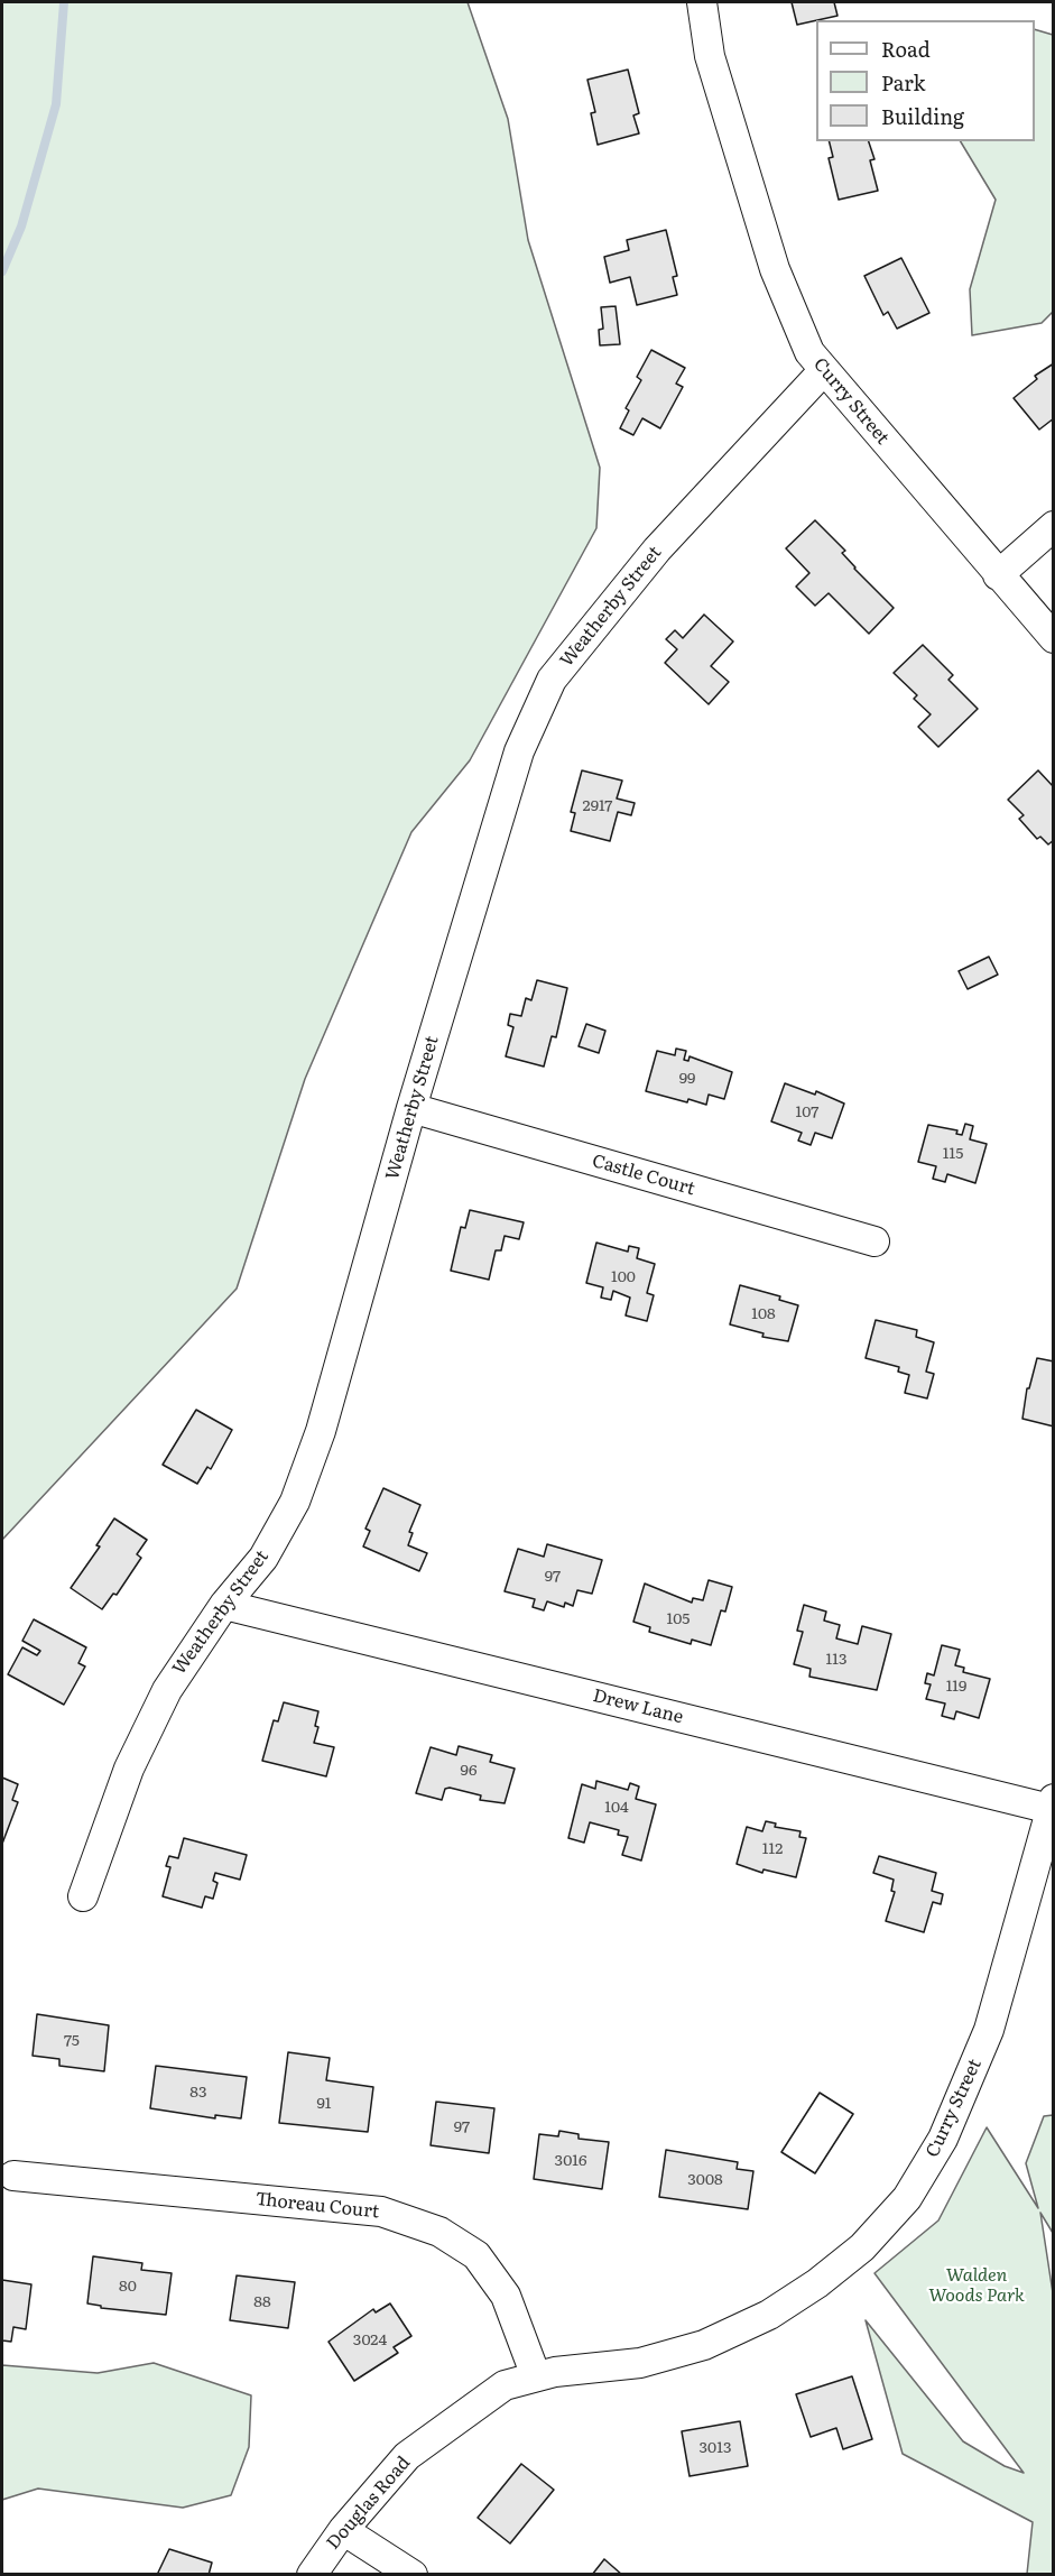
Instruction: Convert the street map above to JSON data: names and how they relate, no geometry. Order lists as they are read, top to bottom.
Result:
{
  "streets": {
    "street": [
      "Curry Street",
      "Weatherby Street",
      "Castle Court",
      "Drew Lane",
      "Thoreau Court",
      "Douglas Road"
    ]
  },
  "crossings": [
    ["Curry Street", "Weatherby Street"],
    ["Curry Street", "Drew Lane"],
    ["Curry Street", "Thoreau Court"],
    ["Curry Street", "Douglas Road"],
    ["Weatherby Street", "Castle Court"],
    ["Weatherby Street", "Drew Lane"],
    ["Thoreau Court", "Douglas Road"]
  ],
  "parks": ["Walden Woods Park"],
  "house_numbers": [
    "2917",
    "99",
    "107",
    "115",
    "100",
    "108",
    "97",
    "105",
    "113",
    "119",
    "96",
    "104",
    "112",
    "75",
    "83",
    "91",
    "97",
    "3016",
    "3008",
    "80",
    "88",
    "3024",
    "3013"
  ],
  "legend": ["Road", "Park", "Building"]
}
